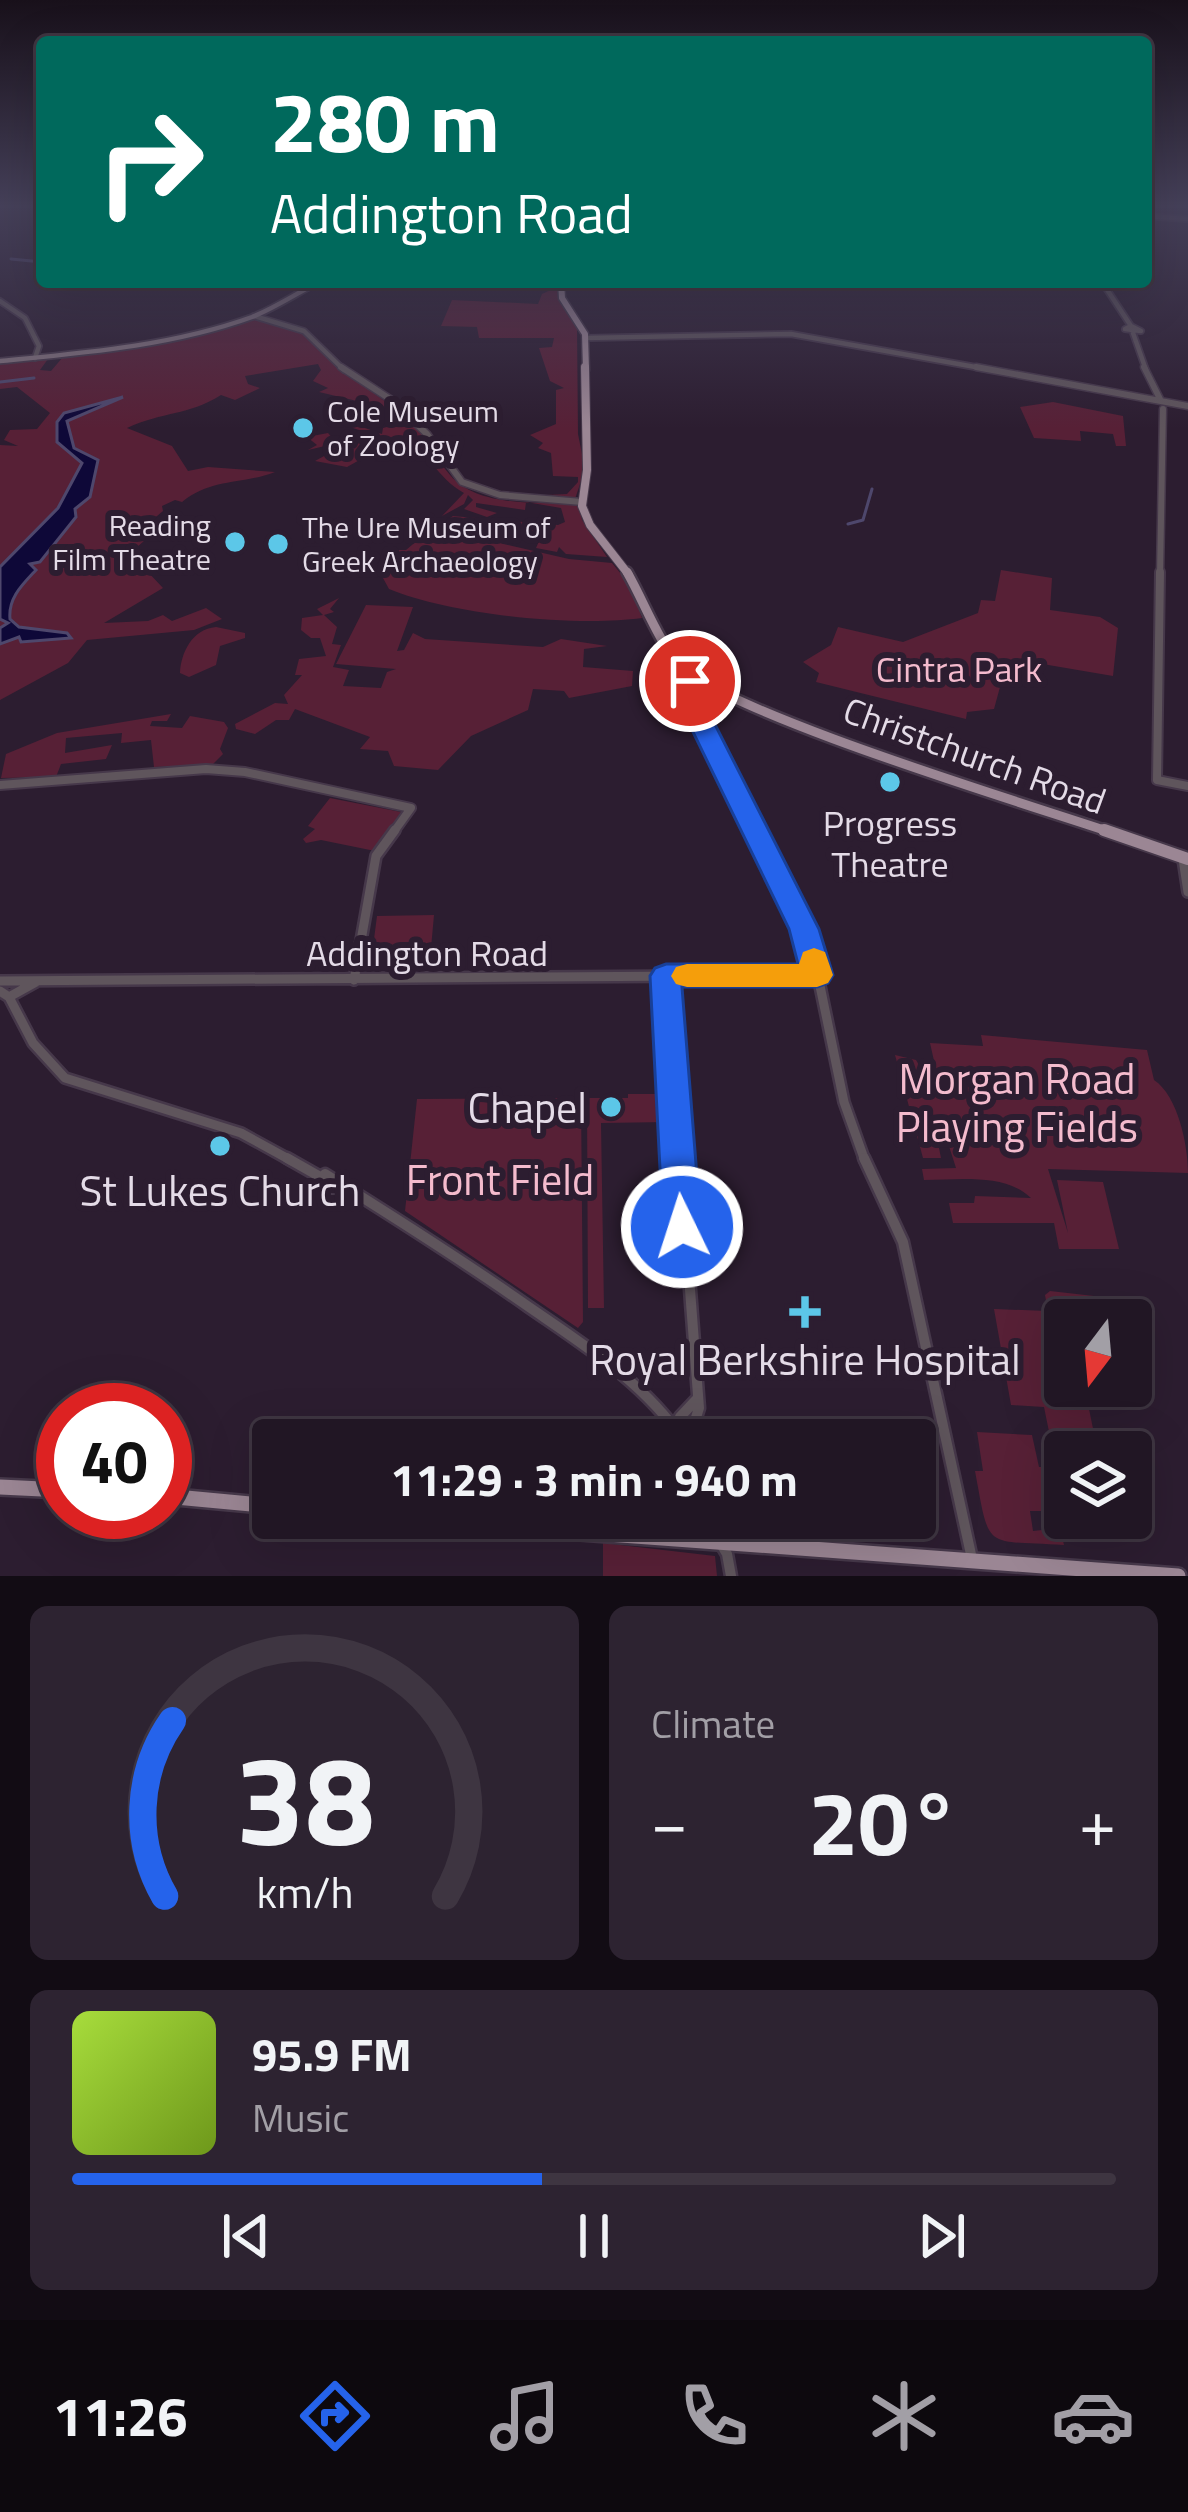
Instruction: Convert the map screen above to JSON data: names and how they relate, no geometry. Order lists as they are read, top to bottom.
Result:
{
  "streets": {
    "main road": ["Christchurch Road"],
    "street": ["Addington Road"]
  },
  "parks": ["Cintra Park", "Morgan Road Playing Fields", "Front Field"],
  "places": {
    "other": [
      "Cole Museum of Zoology",
      "Reading Film Theatre",
      "The Ure Museum of Greek Archaeology",
      "Progress Theatre",
      "Chapel",
      "St Lukes Church"
    ],
    "health": ["Royal Berkshire Hospital"]
  },
  "north": "bottom",
  "page": {
    "turn": ["280 m", "Addington Road"],
    "limit": "40",
    "trip": "11:29 · 3 min · 940 m",
    "tile": "Climate",
    "heat": ["−", "20°", "+"],
    "song": ["95.9 FM", "Music"],
    "tabs": "11:26",
    "gauge": ["38", "km/h"]
  }
}
